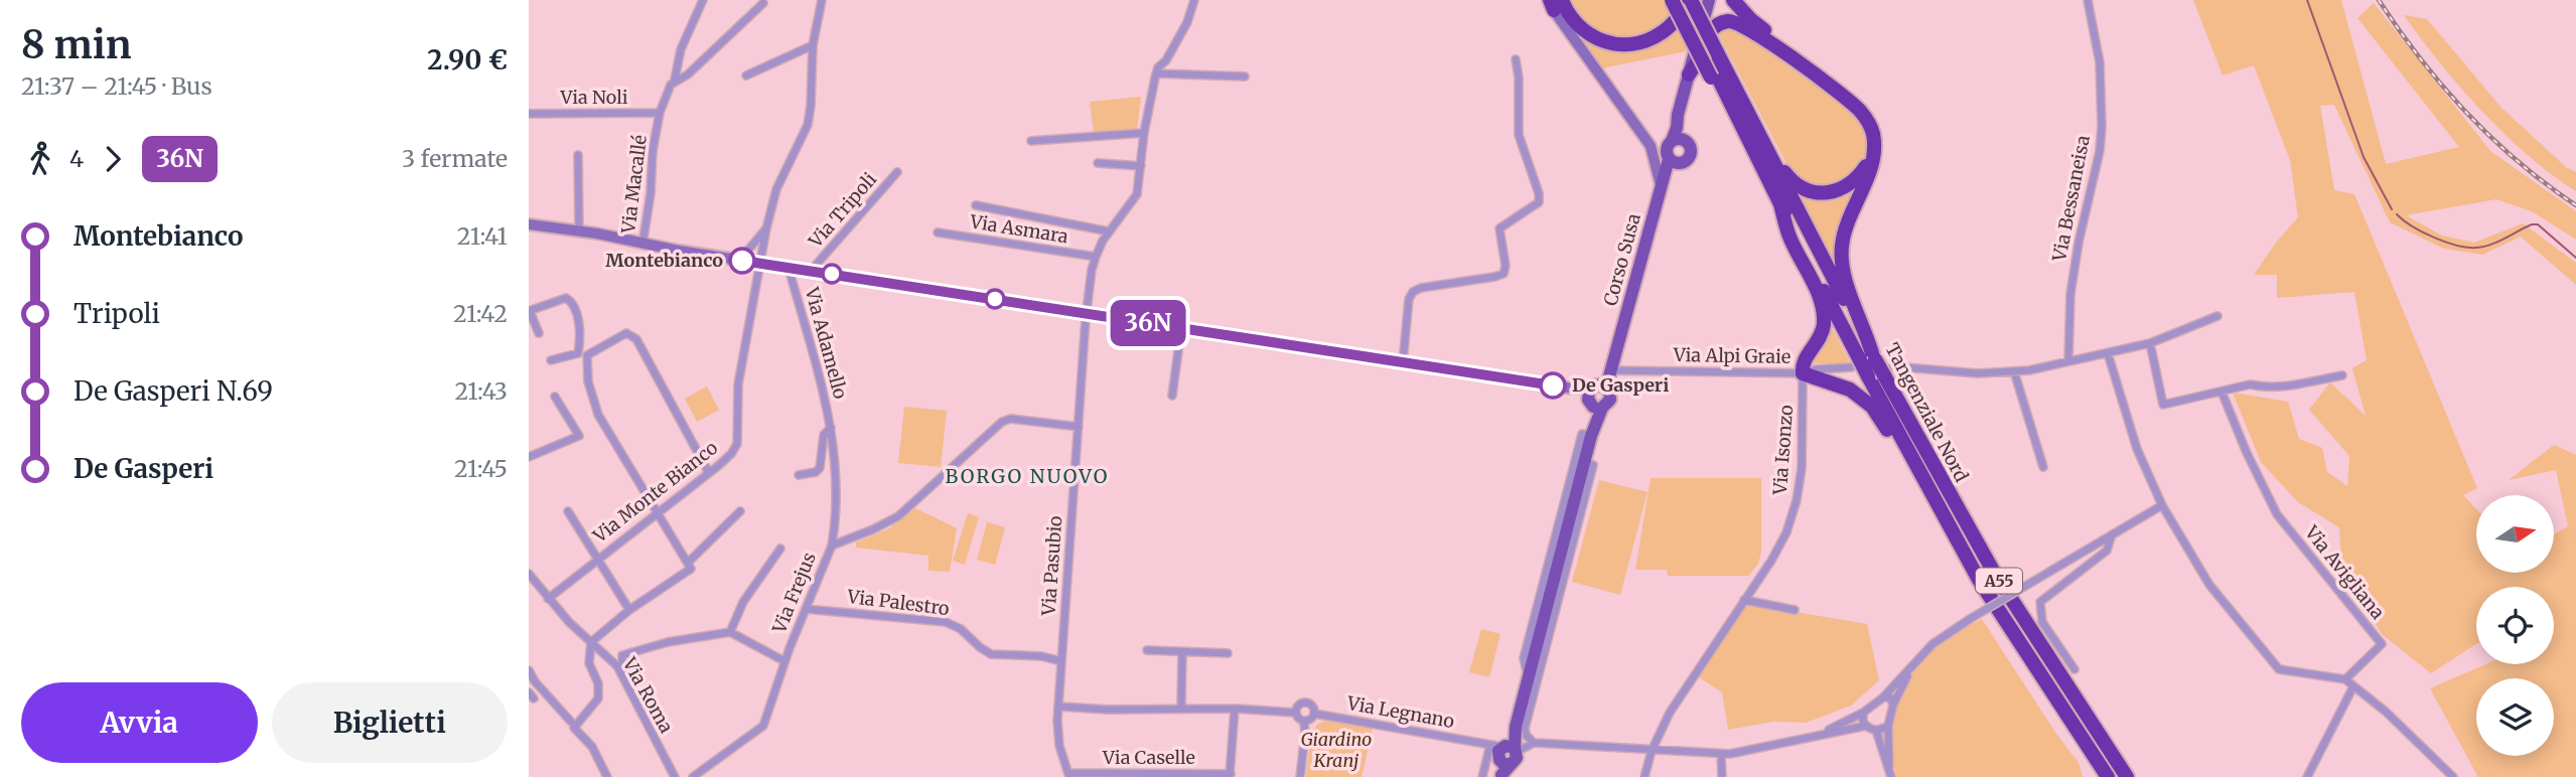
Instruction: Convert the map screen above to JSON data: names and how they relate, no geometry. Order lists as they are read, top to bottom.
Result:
{
  "streets": {
    "highway": ["Tangenziale Nord", "A55"],
    "main road": ["Corso Susa"],
    "street": [
      "Via Noli",
      "Via Macallé",
      "Via Bessaneisa",
      "Via Tripoli",
      "Via Asmara",
      "Via Adamello",
      "Via Alpi Graie",
      "Via Isonzo",
      "Via Monte Bianco",
      "Via Pasubio",
      "Via Avigliana",
      "Via Frejus",
      "Via Palestro",
      "Via Roma",
      "Via Legnano",
      "Via Caselle"
    ]
  },
  "crossings": [
    ["Via Noli", "Via Macallé"],
    ["Via Asmara", "Via Pasubio"],
    ["Corso Susa", "Via Alpi Graie"],
    ["Corso Susa", "Via Legnano"],
    ["Via Adamello", "Via Frejus"],
    ["Via Alpi Graie", "Tangenziale Nord"],
    ["Via Alpi Graie", "Via Isonzo"],
    ["Via Monte Bianco", "Via Roma"],
    ["Via Pasubio", "Via Frejus"],
    ["Via Pasubio", "Via Palestro"],
    ["Via Pasubio", "Via Caselle"],
    ["Via Frejus", "Via Palestro"]
  ],
  "districts": ["BORGO NUOVO"],
  "parks": ["Giardino Kranj"],
  "places": ["Montebianco", "De Gasperi"],
  "lines": ["bus line 36N"],
  "north": "right",
  "page": {
    "heading": ["8 min", "21:37 – 21:45 · Bus", "2.90 €"],
    "on_map": "36N",
    "legs": ["4", "36N", "3 fermate"],
    "list": [
      {
        "name": "Montebianco",
        "value": "21:41"
      },
      {
        "name": "Tripoli",
        "value": "21:42"
      },
      {
        "name": "De Gasperi N.69",
        "value": "21:43"
      },
      {
        "name": "De Gasperi",
        "value": "21:45"
      }
    ],
    "buttons": ["Avvia", "Biglietti"]
  }
}
